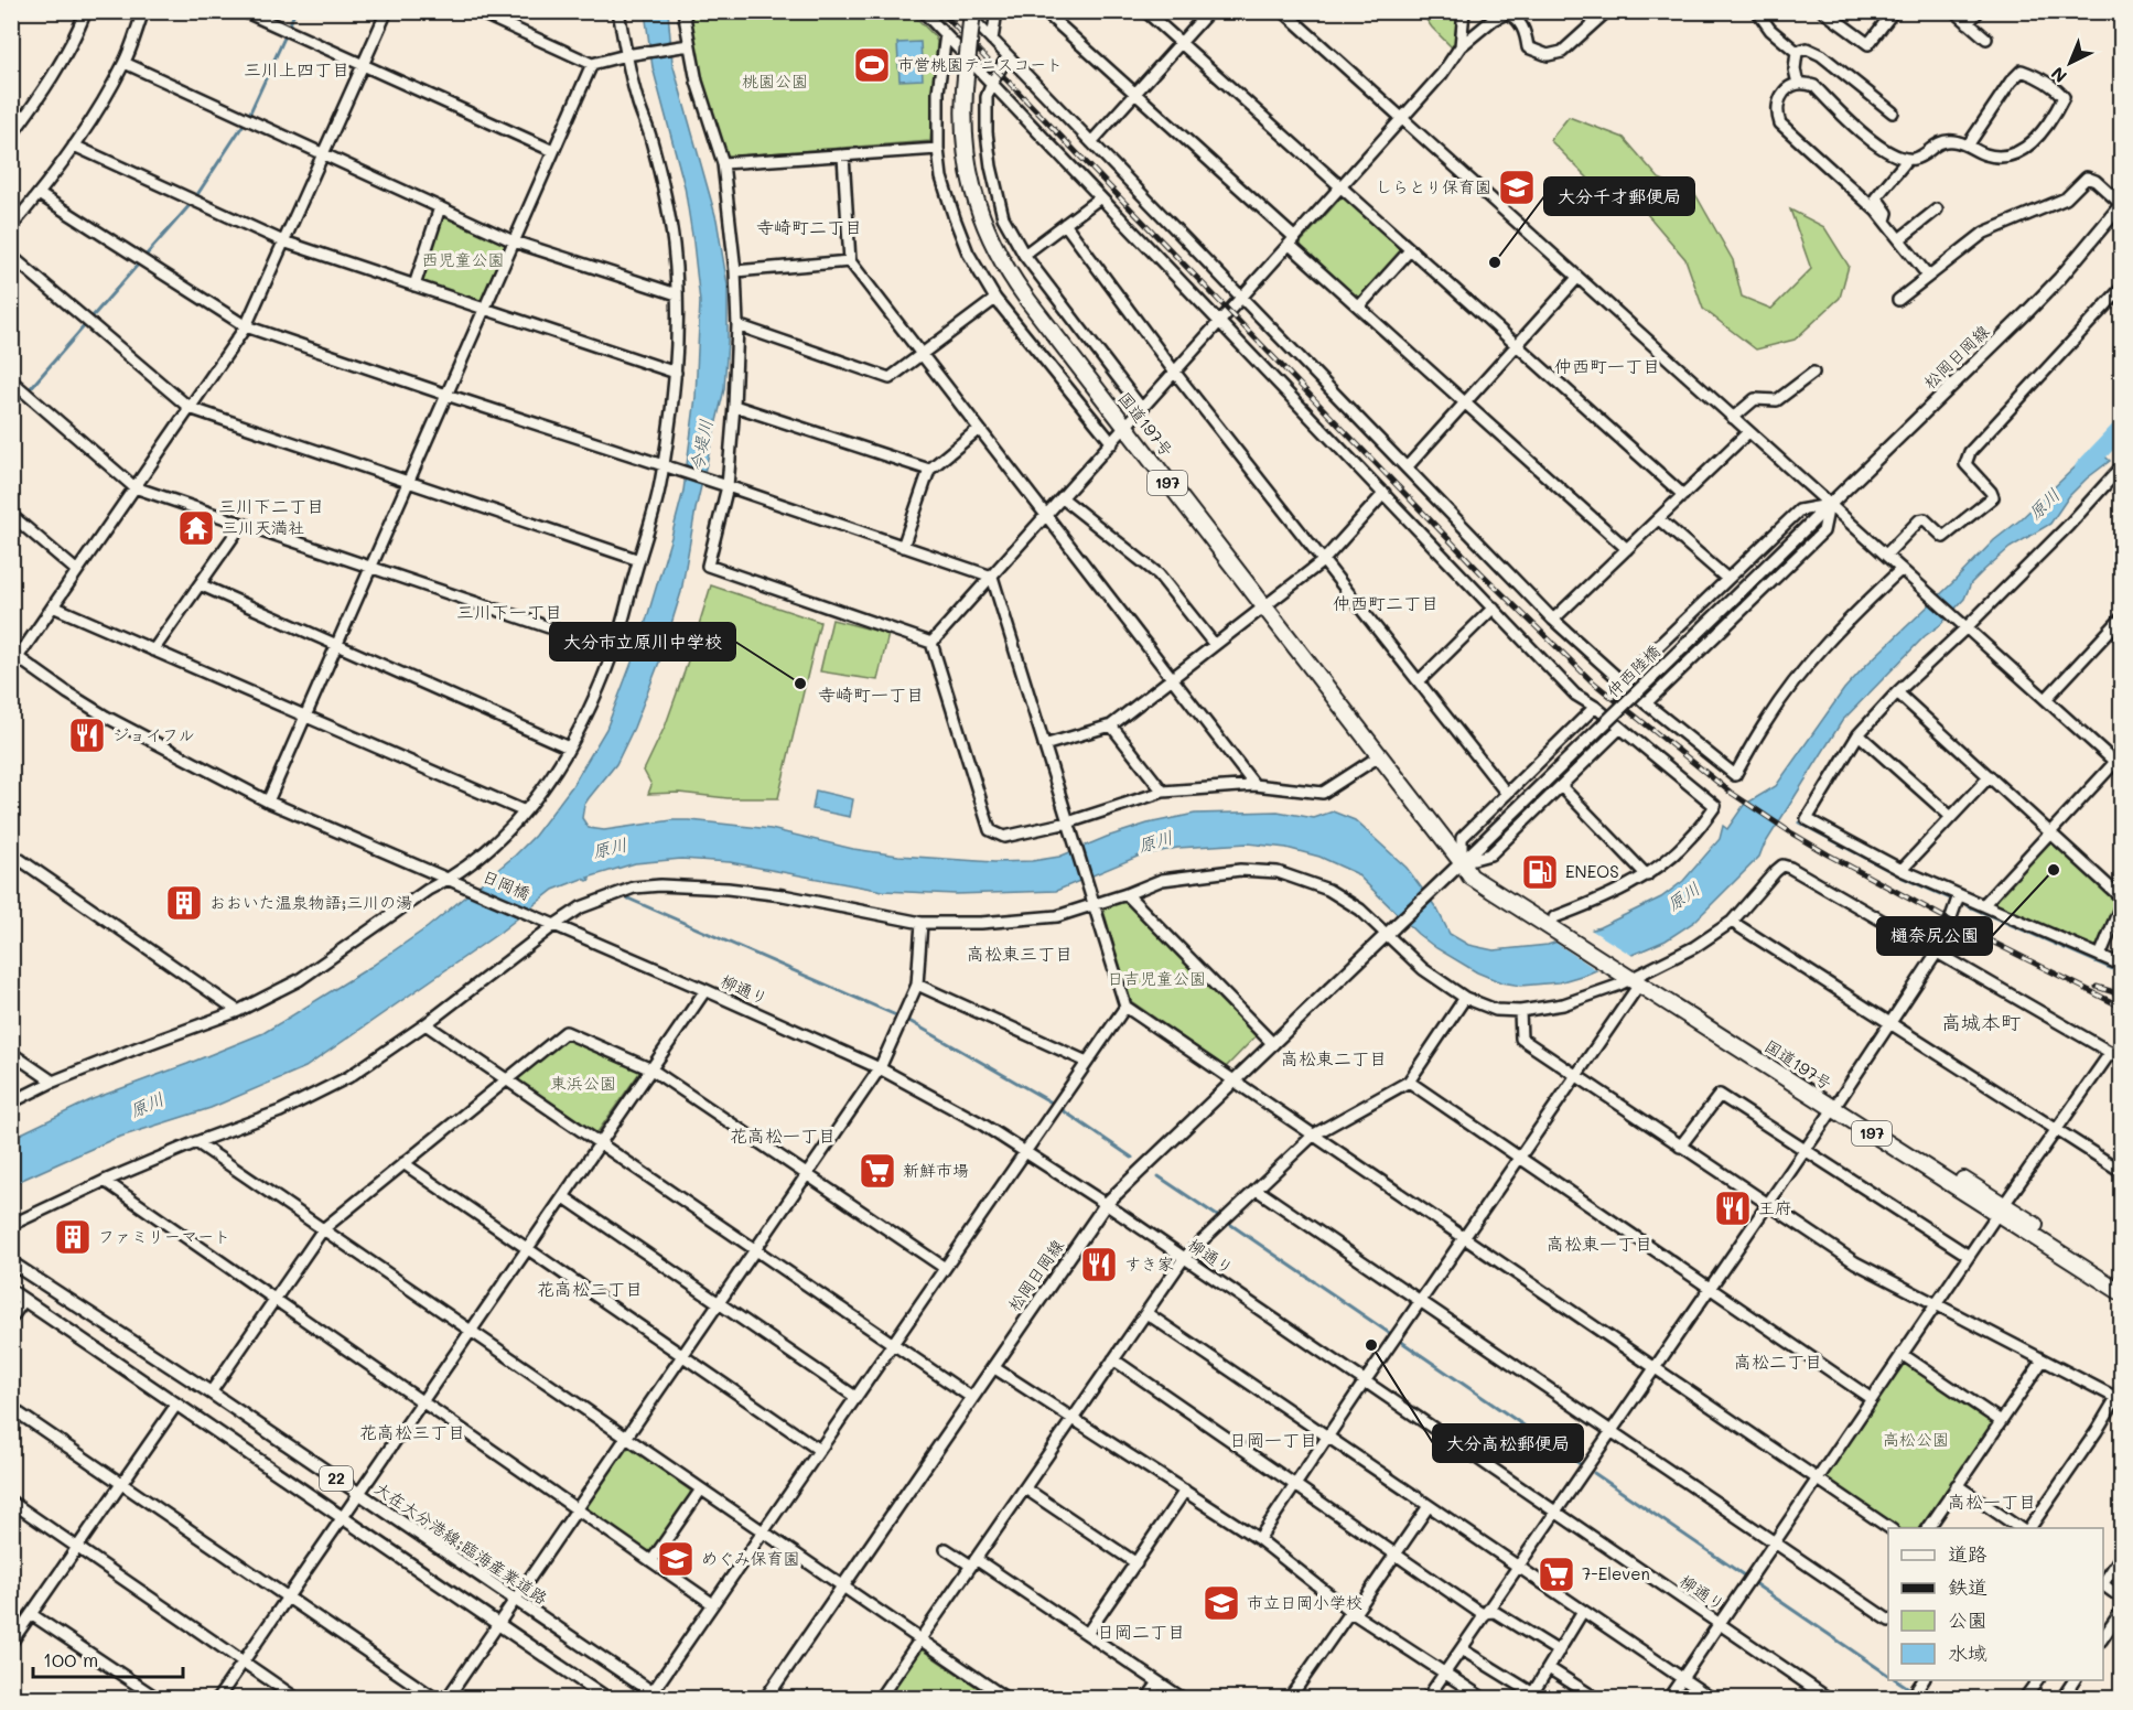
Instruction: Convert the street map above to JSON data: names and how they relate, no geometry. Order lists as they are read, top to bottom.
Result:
{
  "streets": {
    "highway": ["国道197号", "197"],
    "main road": [
      "松岡日岡線",
      "仲西陸橋",
      "22",
      "大在大分港線;臨海産業道路"
    ],
    "street": ["日岡橋", "柳通り"]
  },
  "crossings": [
    ["松岡日岡線", "国道197号"],
    ["松岡日岡線", "仲西陸橋"],
    ["松岡日岡線", "柳通り"],
    ["国道197号", "仲西陸橋"],
    ["日岡橋", "柳通り"]
  ],
  "districts": [
    "三川上四丁目",
    "寺崎町二丁目",
    "仲西町一丁目",
    "三川下二丁目",
    "仲西町二丁目",
    "三川下一丁目",
    "寺崎町一丁目",
    "高松東三丁目",
    "高城本町",
    "高松東二丁目",
    "花高松一丁目",
    "高松東一丁目",
    "花高松二丁目",
    "高松二丁目",
    "花高松三丁目",
    "日岡一丁目",
    "高松一丁目",
    "日岡二丁目"
  ],
  "water": ["今堤川", "原川"],
  "parks": [
    "桃園公園",
    "西児童公園",
    "日吉児童公園",
    "東浜公園",
    "高松公園"
  ],
  "places": {
    "sports": ["市営桃園テニスコート"],
    "school or university": ["しらとり保育園", "めぐみ保育園", "市立日岡小学校"],
    "other": [
      "大分千才郵便局",
      "大分市立原川中学校",
      "樋奈尻公園",
      "大分高松郵便局"
    ],
    "temple": ["三川天満社"],
    "restaurant": ["ジョイフル", "王府", "すき家"],
    "fuel station": ["ENEOS"],
    "building": ["おおいた温泉物語;三川の湯", "ファミリーマート"],
    "supermarket": ["新鮮市場", "7-Eleven"]
  },
  "legend": [
    "道路",
    "鉄道",
    "公園",
    "水域"
  ],
  "scale_bar": "100 m",
  "north": "bottom left"
}
